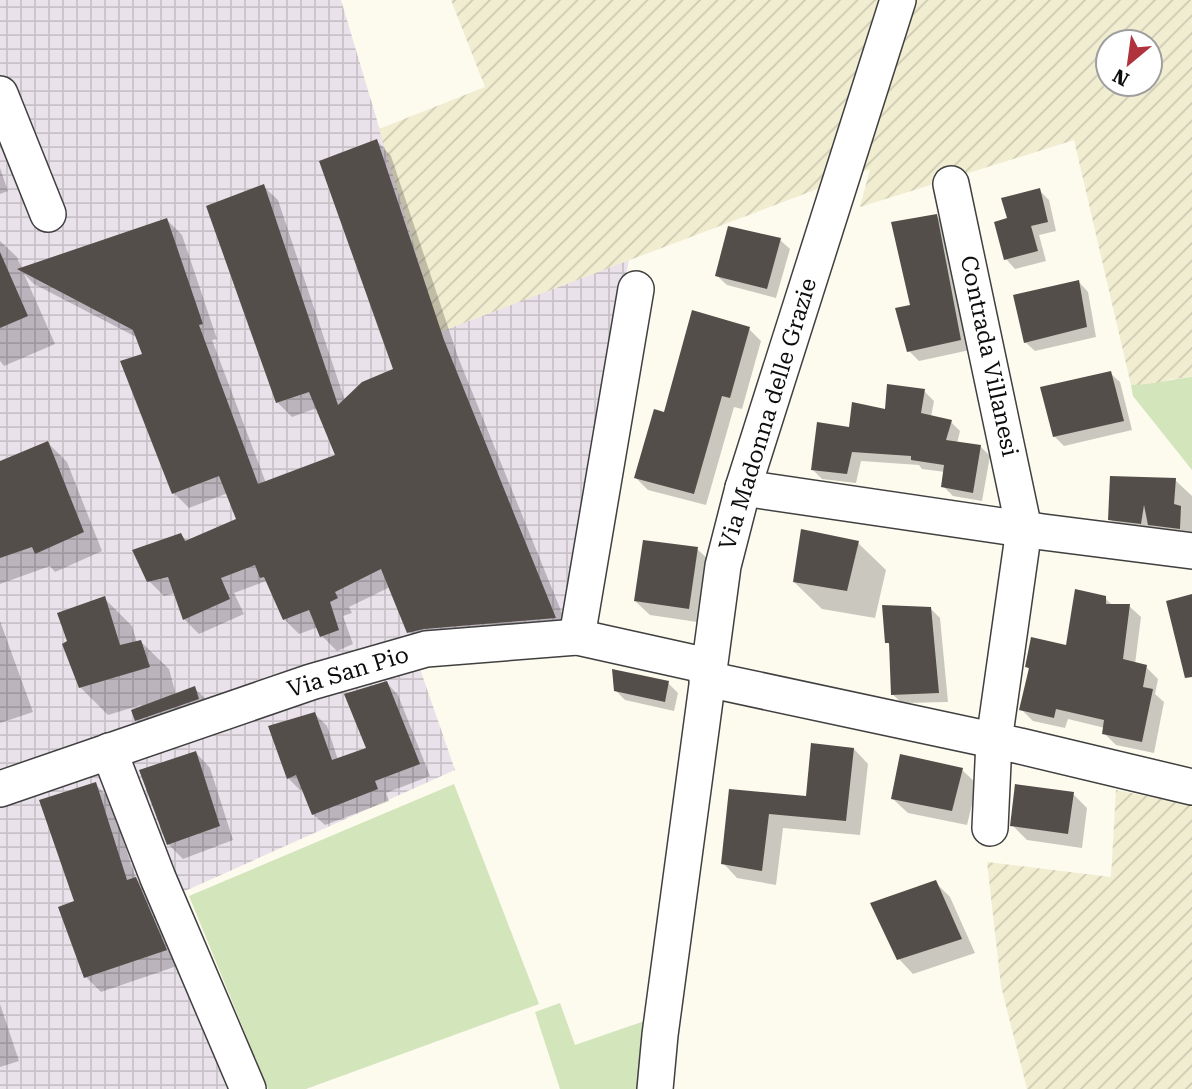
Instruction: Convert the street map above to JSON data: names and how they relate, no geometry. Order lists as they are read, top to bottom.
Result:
{
  "streets": {
    "street": ["Contrada Villanesi", "Via Madonna delle Grazie", "Via San Pio"]
  },
  "crossings": [
    ["Via Madonna delle Grazie", "Via San Pio"]
  ],
  "north": "bottom left"
}
